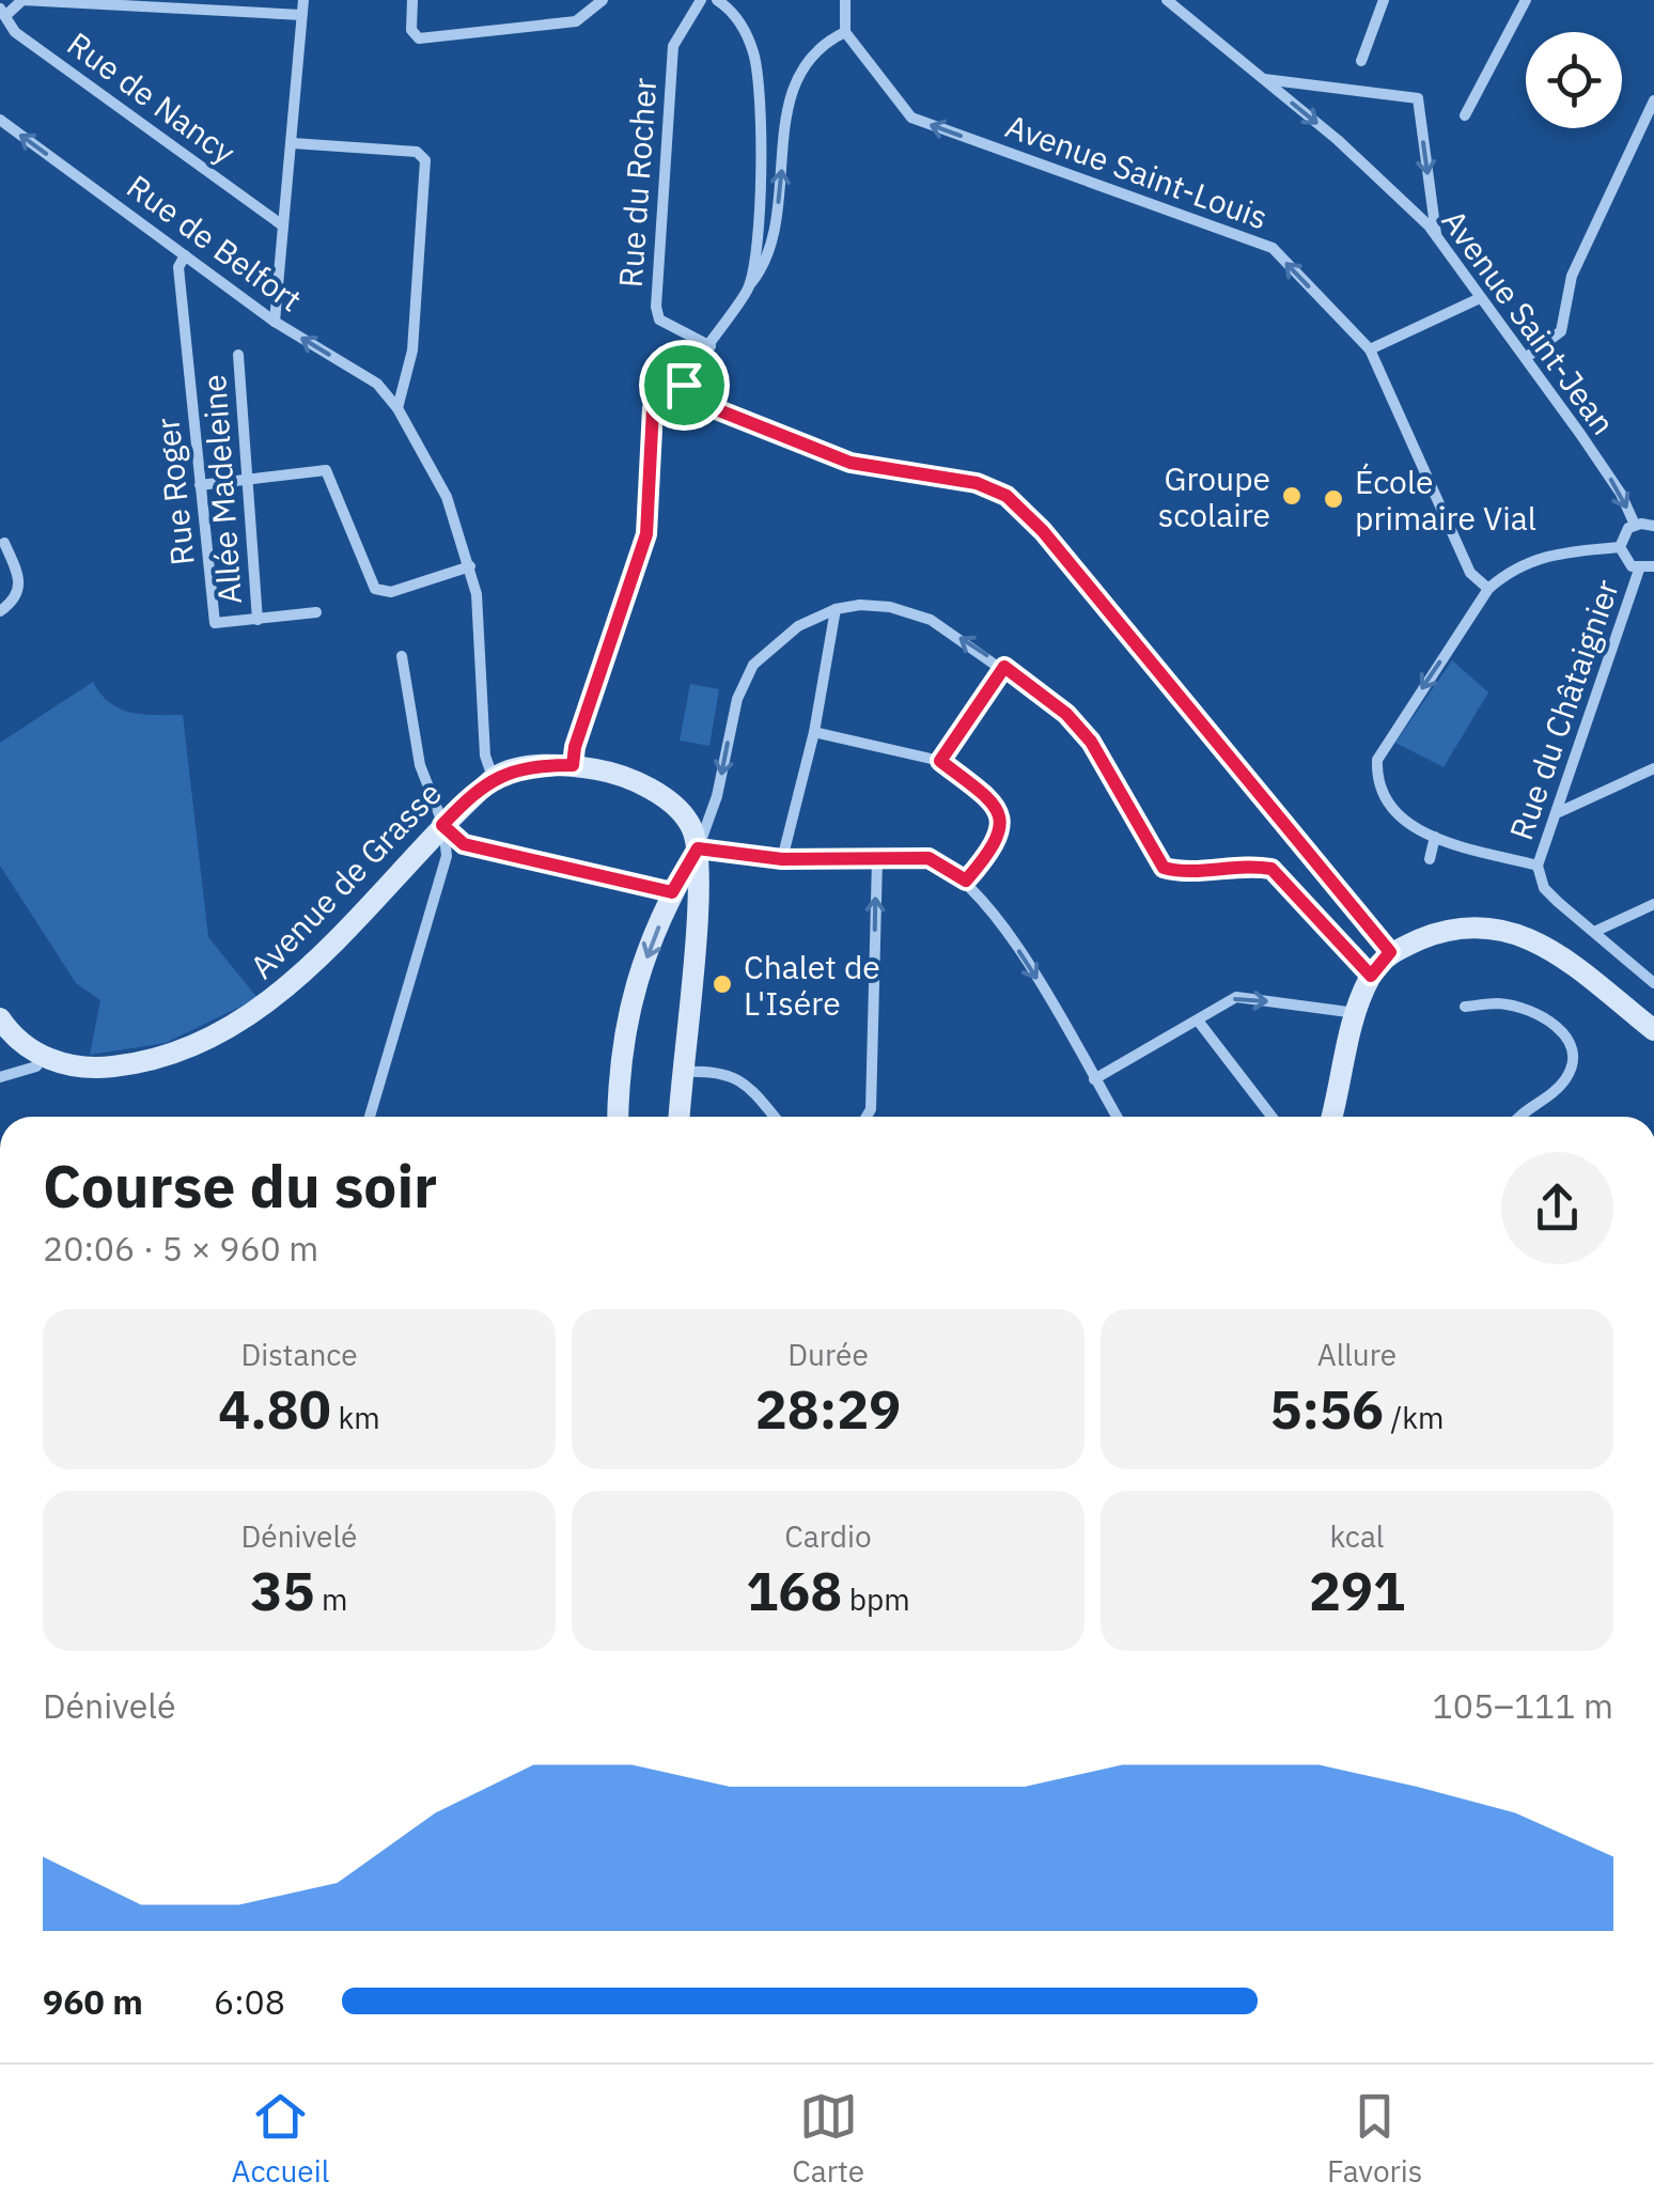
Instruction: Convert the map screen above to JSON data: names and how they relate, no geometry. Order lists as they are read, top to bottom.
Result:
{
  "streets": {
    "street": [
      "Rue de Nancy",
      "Avenue Saint-Louis",
      "Rue du Rocher",
      "Rue de Belfort",
      "Avenue Saint-Jean",
      "Allée Madeleine",
      "Rue Roger",
      "Rue du Châtaignier",
      "Avenue de Grasse"
    ]
  },
  "crossings": [
    ["Rue de Belfort", "Rue Roger"],
    ["Rue de Belfort", "Avenue de Grasse"],
    ["Allée Madeleine", "Rue Roger"]
  ],
  "one_way": ["Avenue Saint-Louis", "Rue de Belfort", "Avenue Saint-Jean"],
  "places": ["Groupe scolaire", "École primaire Vial", "Chalet de L'Isére"],
  "page": {
    "heading": ["Course du soir", "20:06 · 5 × 960 m"],
    "stats": [
      ["Distance", "4.80 km"],
      ["Durée", "28:29"],
      ["Allure", "5:56 /km"],
      ["Dénivelé", "35 m"],
      ["Cardio", "168 bpm"],
      ["kcal", "291"]
    ],
    "chart": ["Dénivelé", "105–111 m"],
    "list": [
      {
        "name": "960 m",
        "note": "6:08"
      }
    ],
    "tabs": ["Accueil", "Carte", "Favoris"]
  }
}
